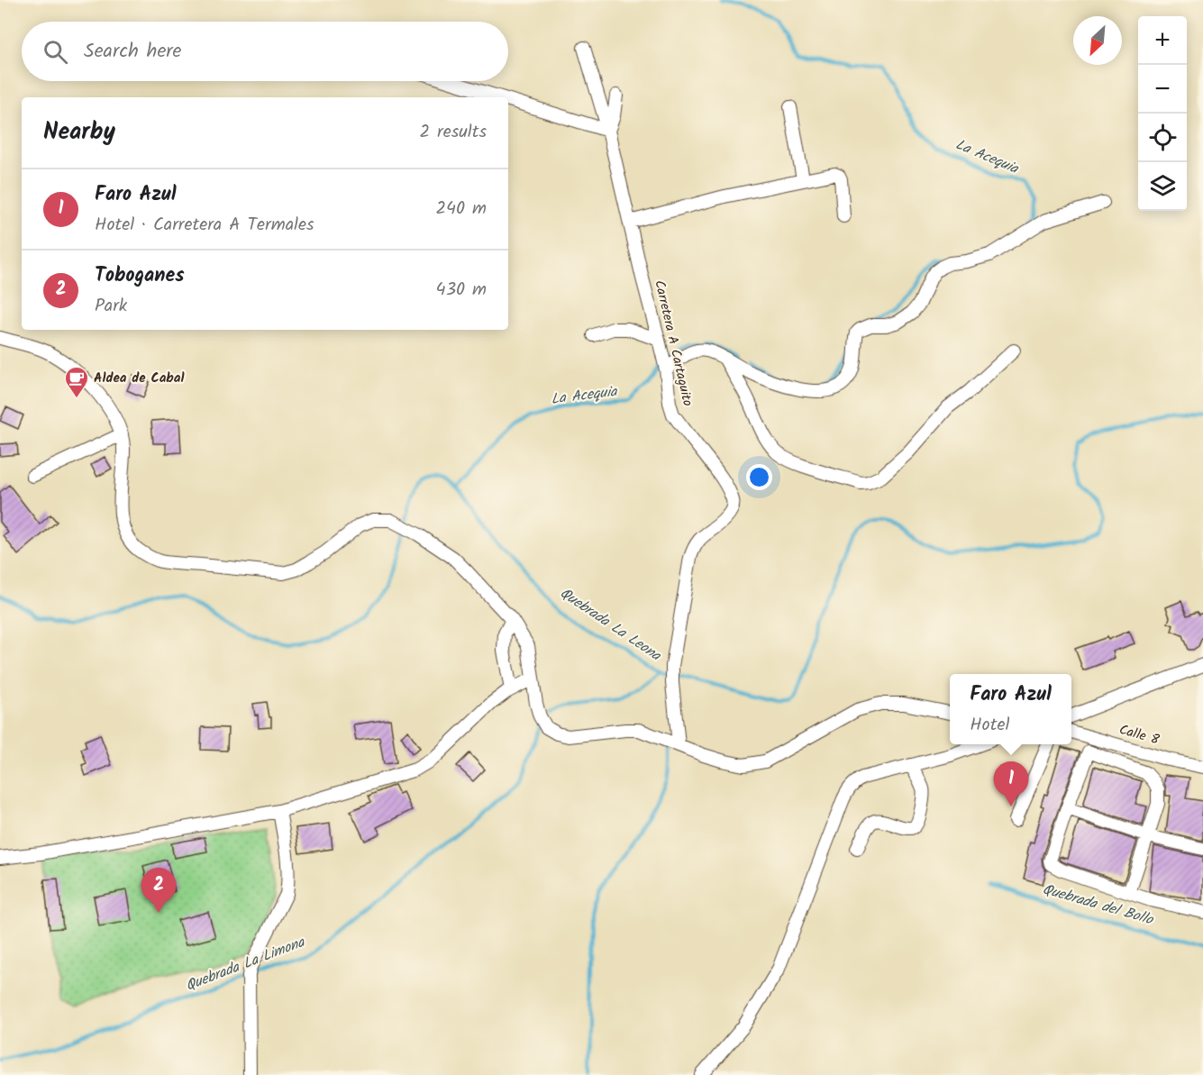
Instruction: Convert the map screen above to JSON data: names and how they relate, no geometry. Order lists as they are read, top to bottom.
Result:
{
  "streets": {
    "street": ["Carretera A Cartaguito", "Calle 8"]
  },
  "water": [
    "La Acequia",
    "Quebrada La Leona",
    "Quebrada del Bollo",
    "Quebrada La Limona"
  ],
  "places": {
    "cafe": ["Aldea de Cabal"]
  },
  "north": "bottom left",
  "page": {
    "map_buttons": ["+", "−"],
    "search": "Search here",
    "heading": ["Nearby", "2 results"],
    "list": [
      {
        "mark": "1",
        "name": "Faro Azul",
        "note": "Hotel · Carretera A Termales",
        "value": "240 m"
      },
      {
        "mark": "2",
        "name": "Toboganes",
        "note": "Park",
        "value": "430 m"
      }
    ],
    "popup": ["Faro Azul", "Hotel"],
    "pins": ["1", "2"]
  }
}
